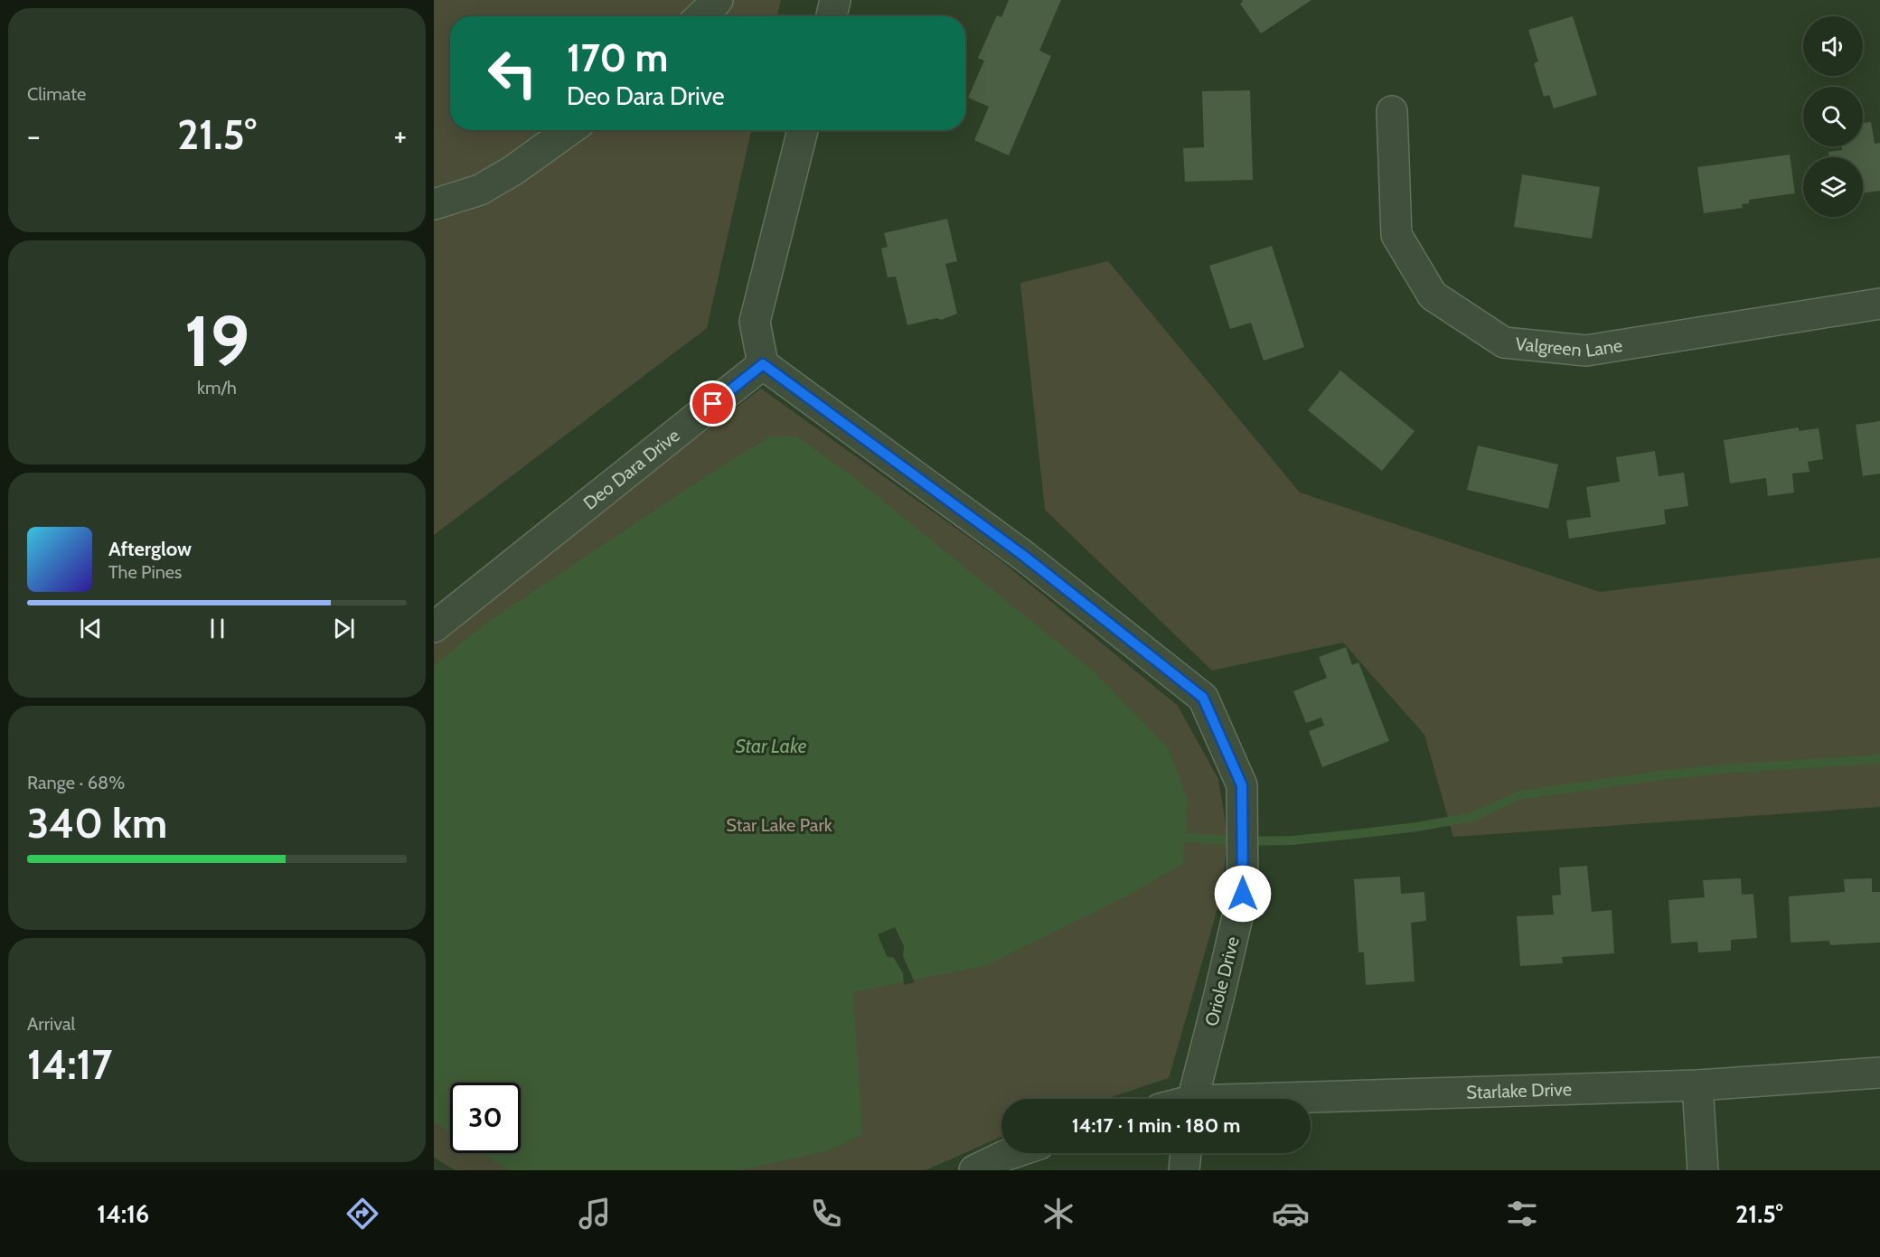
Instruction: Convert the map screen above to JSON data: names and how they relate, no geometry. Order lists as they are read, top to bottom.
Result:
{
  "streets": {
    "street": [
      "Valgreen Lane",
      "Deo Dara Drive",
      "Oriole Drive",
      "Starlake Drive"
    ]
  },
  "crossings": [
    ["Deo Dara Drive", "Oriole Drive"]
  ],
  "water": ["Star Lake"],
  "parks": ["Star Lake Park"],
  "page": {
    "tile": [
      "Climate",
      ["19", "km/h"],
      ["Range · 68%", "340 km"],
      ["Arrival", "14:17"]
    ],
    "turn": ["170 m", "Deo Dara Drive"],
    "heat": ["−", "21.5°", "+"],
    "song": ["Afterglow", "The Pines"],
    "limit": "30",
    "trip": "14:17 · 1 min · 180 m",
    "tabs": ["14:16", "21.5°"]
  }
}
